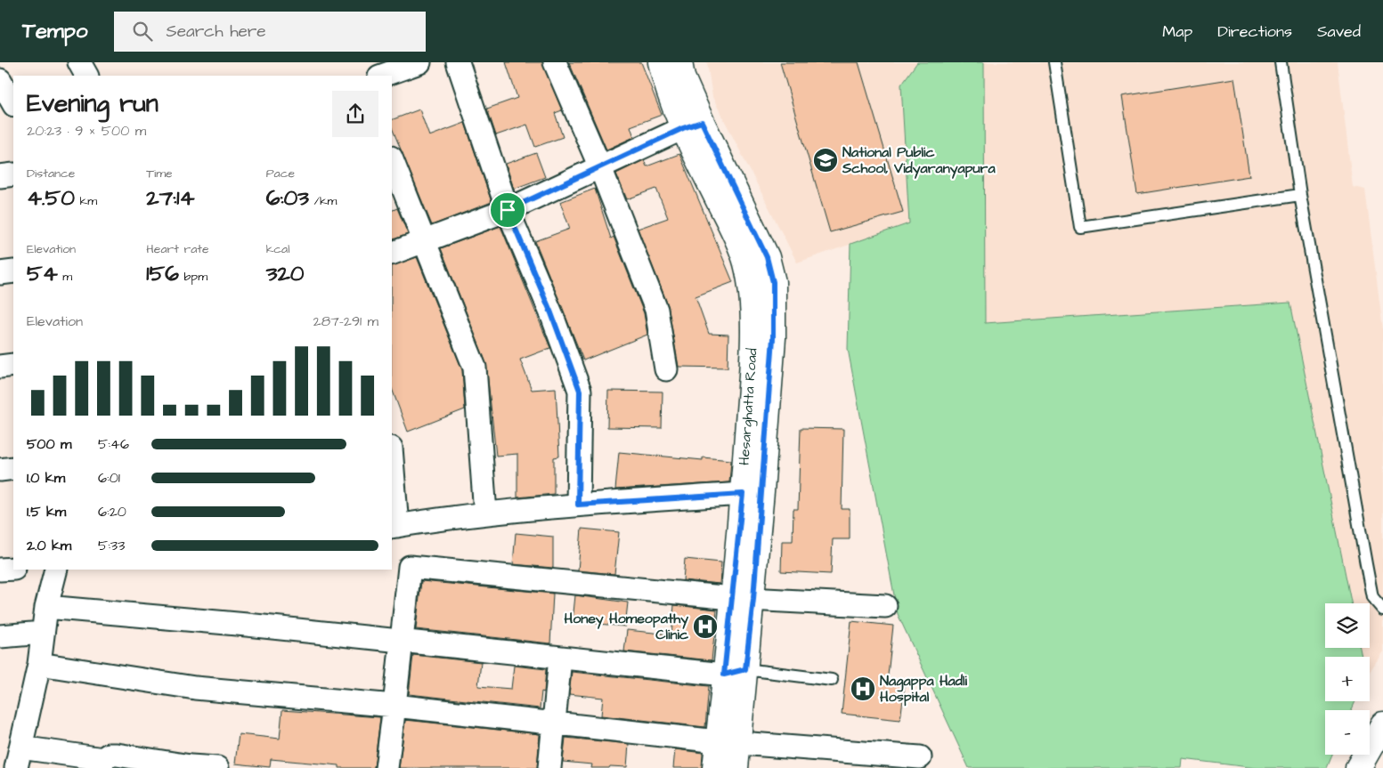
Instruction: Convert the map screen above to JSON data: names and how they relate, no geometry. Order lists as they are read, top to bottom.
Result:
{
  "streets": {
    "main road": ["Hesarghatta Road"]
  },
  "places": {
    "school or university": ["National Public School, Vidyaranyapura"],
    "hospital": ["Honey Homeopathy Clinic", "Nagappa Hadli Hospital"]
  },
  "page": {
    "header": "Tempo",
    "search": "Search here",
    "nav": ["Map", "Directions", "Saved"],
    "heading": ["Evening run", "20:23 · 9 × 500 m"],
    "stats": [
      ["Distance", "4.50 km"],
      ["Time", "27:14"],
      ["Pace", "6:03 /km"],
      ["Elevation", "54 m"],
      ["Heart rate", "156 bpm"],
      ["kcal", "320"]
    ],
    "chart": ["Elevation", "287–291 m"],
    "list": [
      {
        "name": "500 m",
        "note": "5:46"
      },
      {
        "name": "1.0 km",
        "note": "6:01"
      },
      {
        "name": "1.5 km",
        "note": "6:20"
      },
      {
        "name": "2.0 km",
        "note": "5:33"
      }
    ],
    "map_buttons": ["+", "−"]
  }
}
